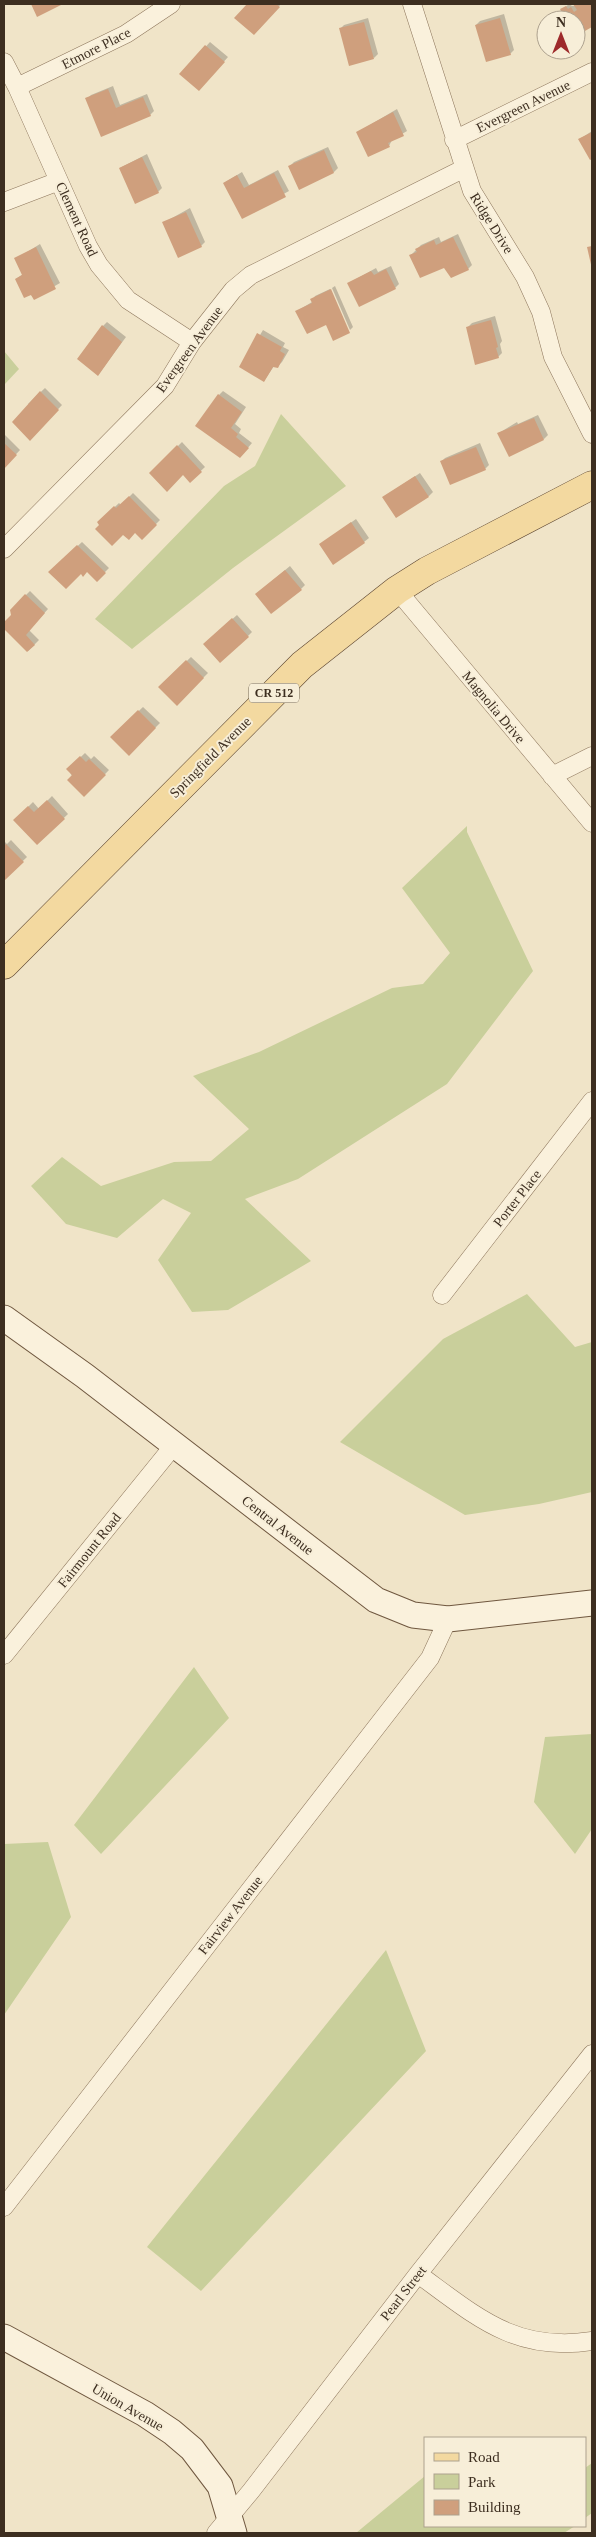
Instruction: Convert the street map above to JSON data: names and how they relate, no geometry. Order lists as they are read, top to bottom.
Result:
{
  "streets": {
    "main road": ["CR 512", "Springfield Avenue"],
    "street": [
      "Etmore Place",
      "Evergreen Avenue",
      "Clement Road",
      "Ridge Drive",
      "Magnolia Drive",
      "Porter Place",
      "Central Avenue",
      "Fairmount Road",
      "Fairview Avenue",
      "Pearl Street",
      "Union Avenue"
    ]
  },
  "crossings": [
    ["Etmore Place", "Clement Road"],
    ["Evergreen Avenue", "Clement Road"],
    ["Evergreen Avenue", "Ridge Drive"],
    ["Magnolia Drive", "Springfield Avenue"],
    ["Central Avenue", "Fairmount Road"],
    ["Central Avenue", "Fairview Avenue"],
    ["Pearl Street", "Union Avenue"]
  ],
  "legend": ["Road", "Park", "Building"],
  "north": "top"
}
